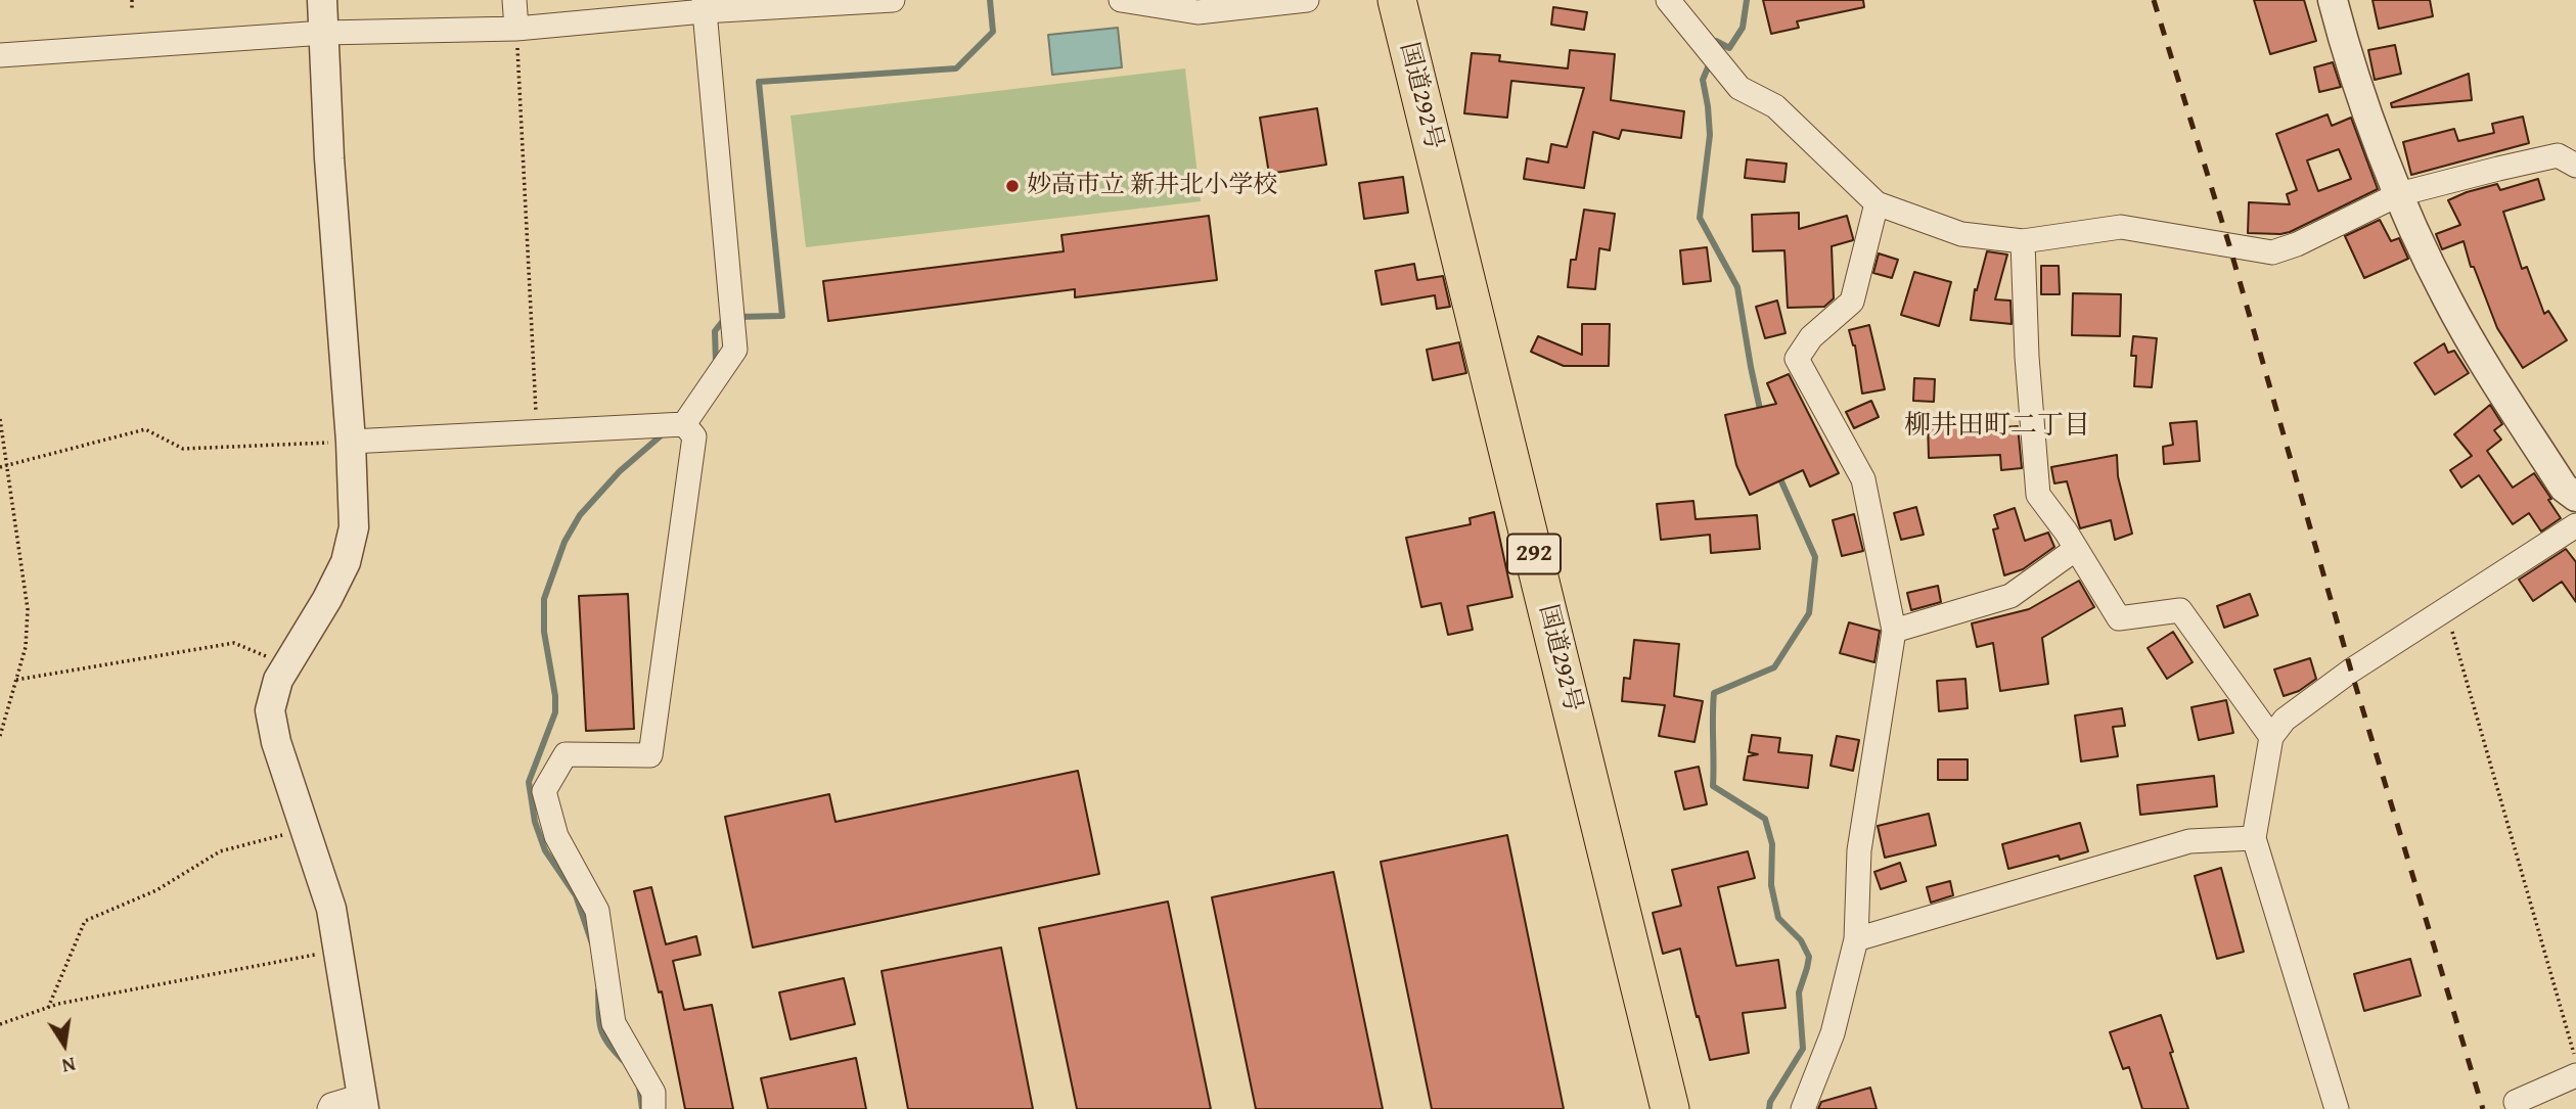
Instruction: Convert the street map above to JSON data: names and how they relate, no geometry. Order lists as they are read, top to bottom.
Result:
{
  "streets": {
    "highway": ["国道292号", "292"]
  },
  "districts": ["柳井田町二丁目"],
  "places": ["妙高市立 新井北小学校"],
  "north": "bottom"
}
